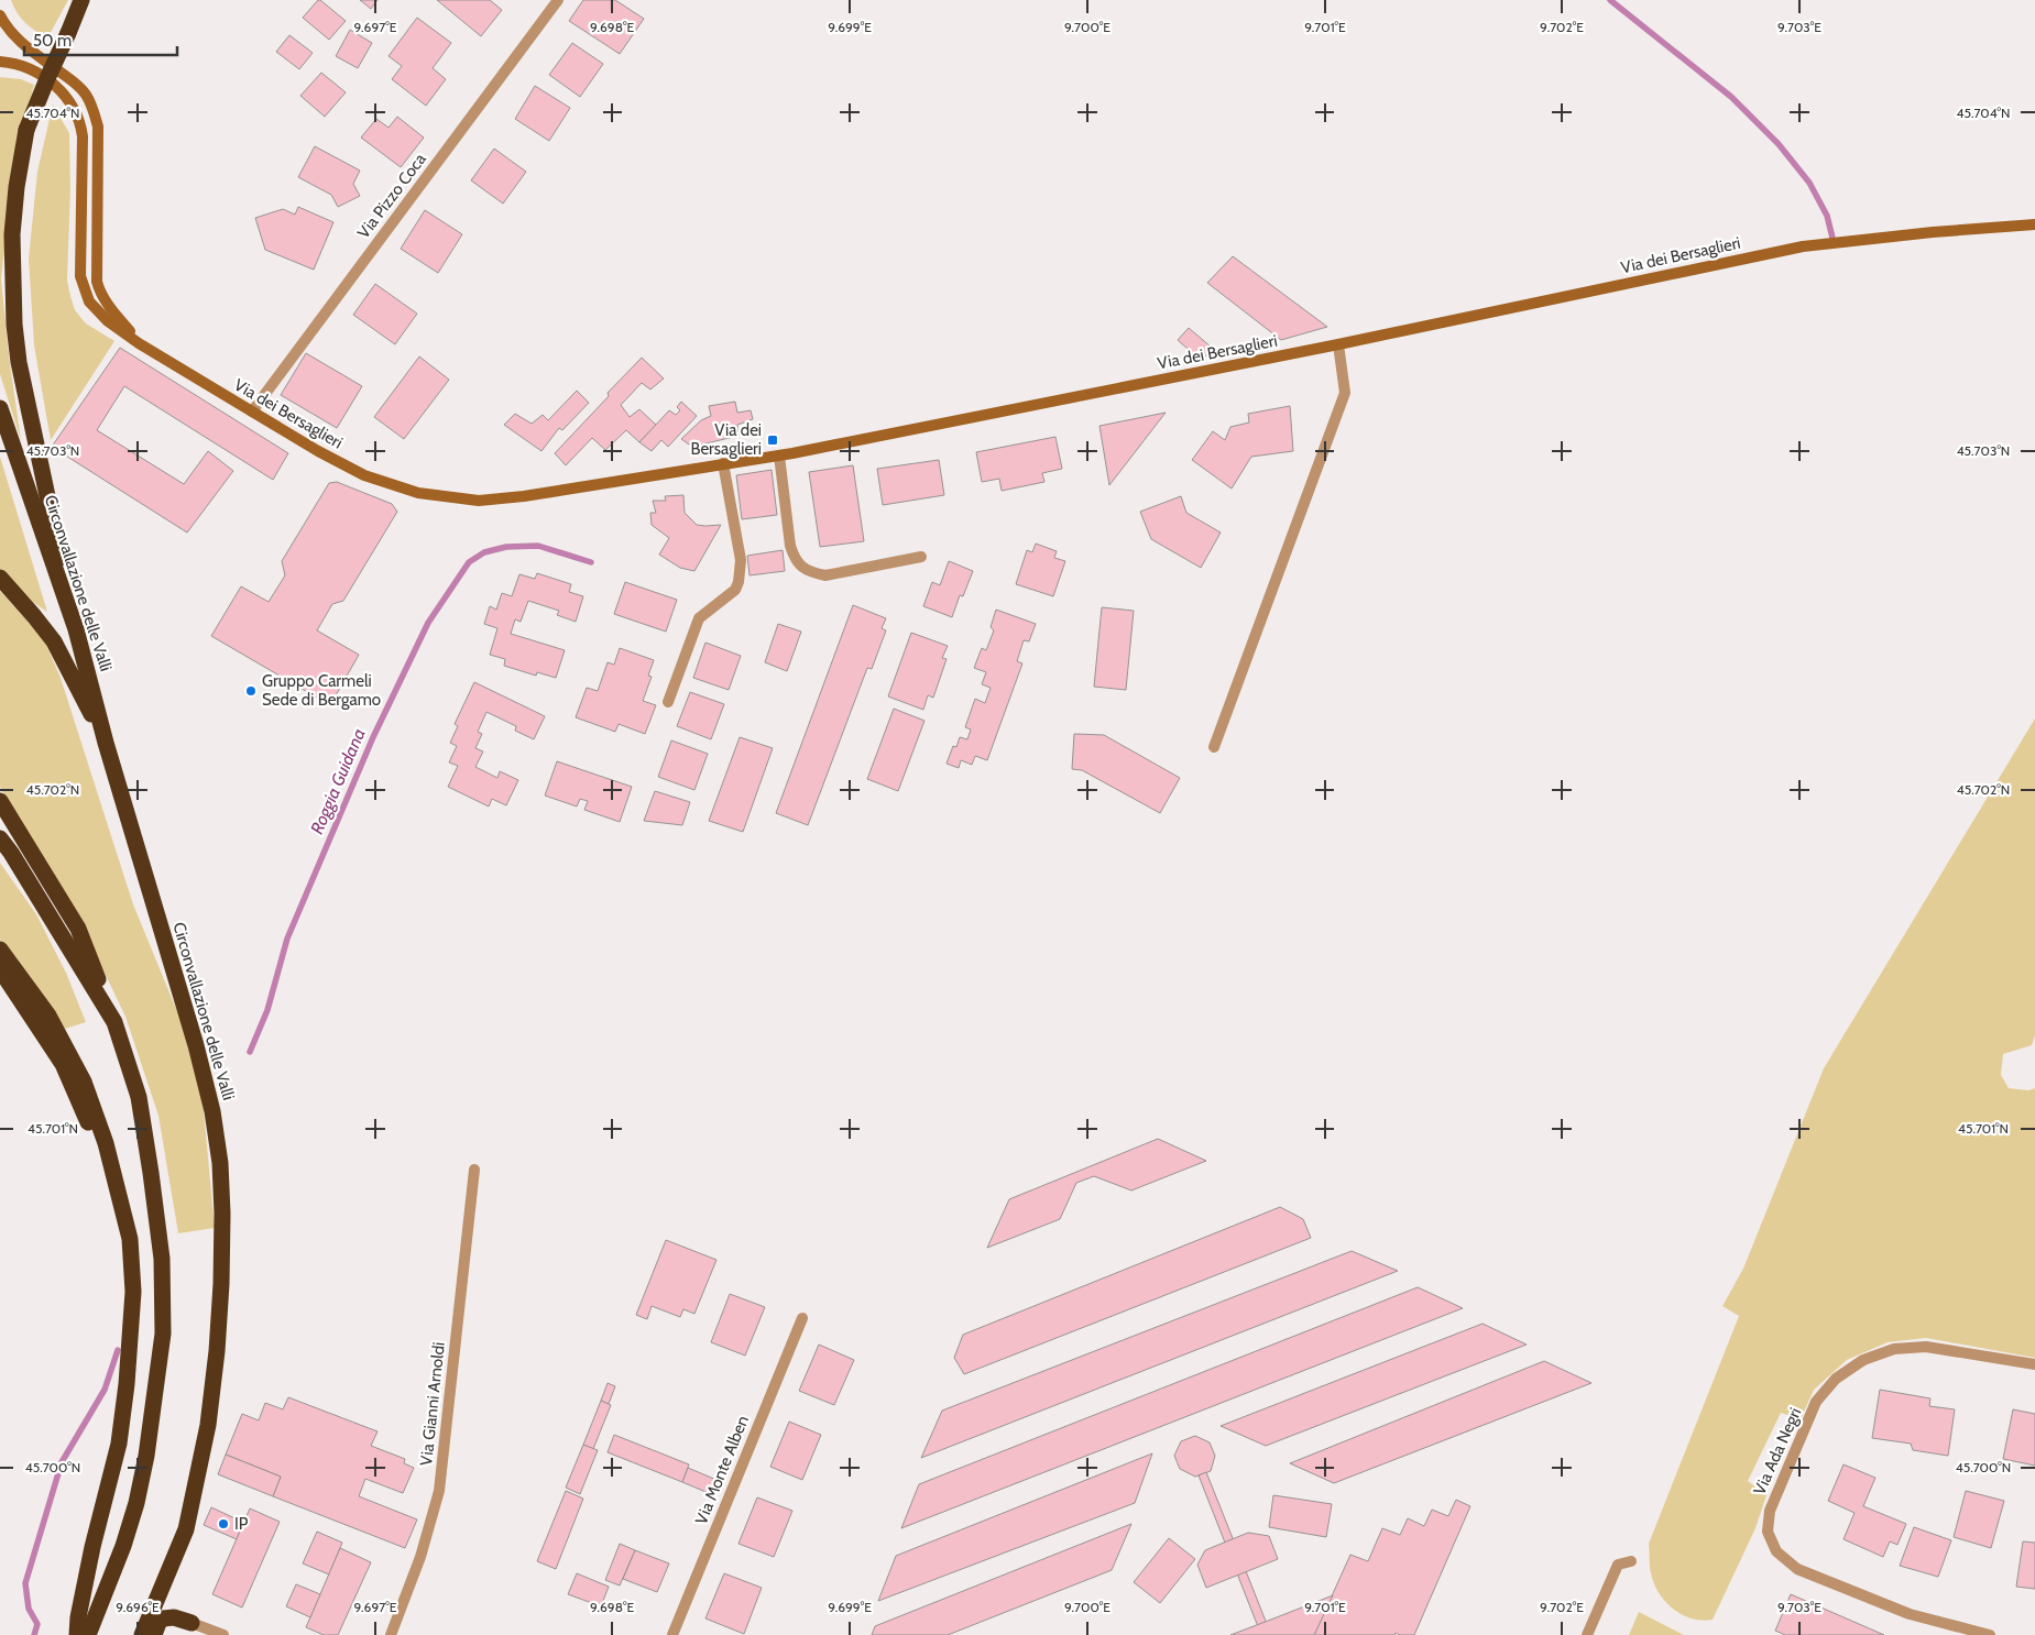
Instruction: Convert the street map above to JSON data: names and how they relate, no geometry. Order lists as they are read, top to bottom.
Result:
{
  "streets": {
    "highway": ["Circonvallazione delle Valli"],
    "street": [
      "Via Pizzo Coca",
      "Via dei Bersaglieri",
      "Via Gianni Arnoldi",
      "Via Ada Negri",
      "Via Monte Alben"
    ]
  },
  "crossings": [
    ["Via Pizzo Coca", "Via dei Bersaglieri"]
  ],
  "water": ["Roggia Guidana"],
  "places": {
    "transit": ["Via dei Bersaglieri"],
    "other": ["Gruppo Carmeli Sede di Bergamo", "IP"]
  },
  "scale_bar": "50 m",
  "coordinates": [
    "9.697°E",
    "9.698°E",
    "9.699°E",
    "9.700°E",
    "9.701°E",
    "9.702°E",
    "9.703°E",
    "45.704°N",
    "45.703°N",
    "45.702°N",
    "45.701°N",
    "45.700°N",
    "9.696°E"
  ]
}
